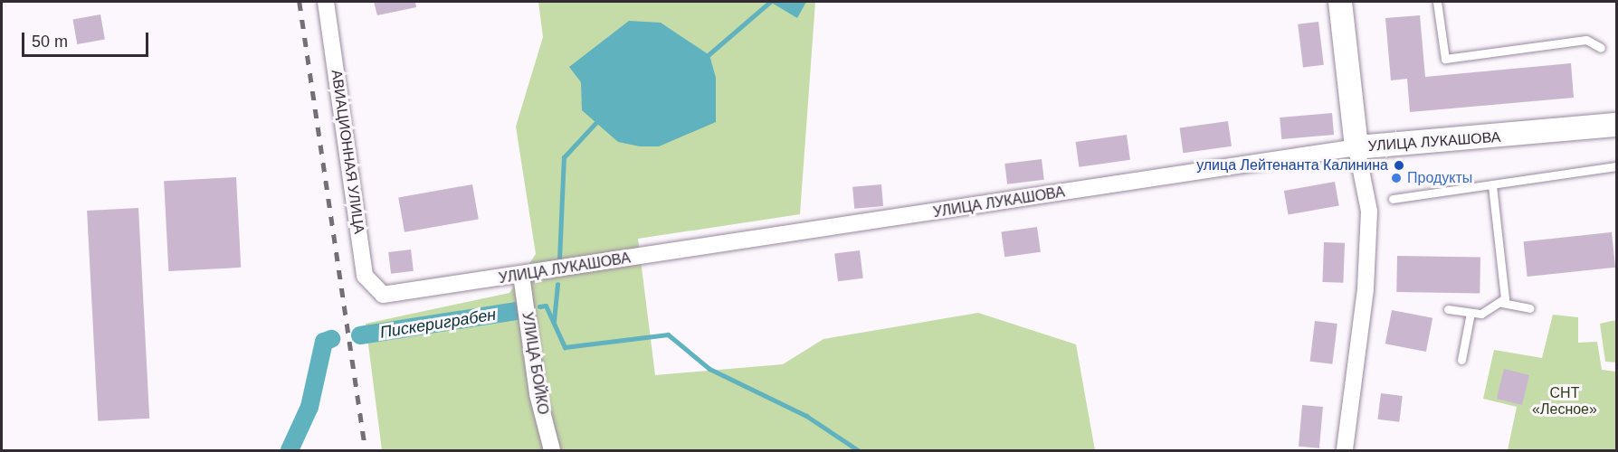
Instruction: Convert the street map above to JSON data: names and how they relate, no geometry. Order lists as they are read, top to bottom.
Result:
{
  "streets": {
    "main road": ["УЛИЦА ЛУКАШОВА"],
    "street": ["АВИАЦИОННАЯ УЛИЦА", "УЛИЦА БОЙКО"]
  },
  "crossings": [
    ["УЛИЦА ЛУКАШОВА", "АВИАЦИОННАЯ УЛИЦА"],
    ["УЛИЦА ЛУКАШОВА", "УЛИЦА БОЙКО"]
  ],
  "water": ["Пискериграбен"],
  "parks": ["СНТ «Лесное»"],
  "places": ["улица Лейтенанта Калинина", "Продукты"],
  "scale_bar": "50 m"
}
